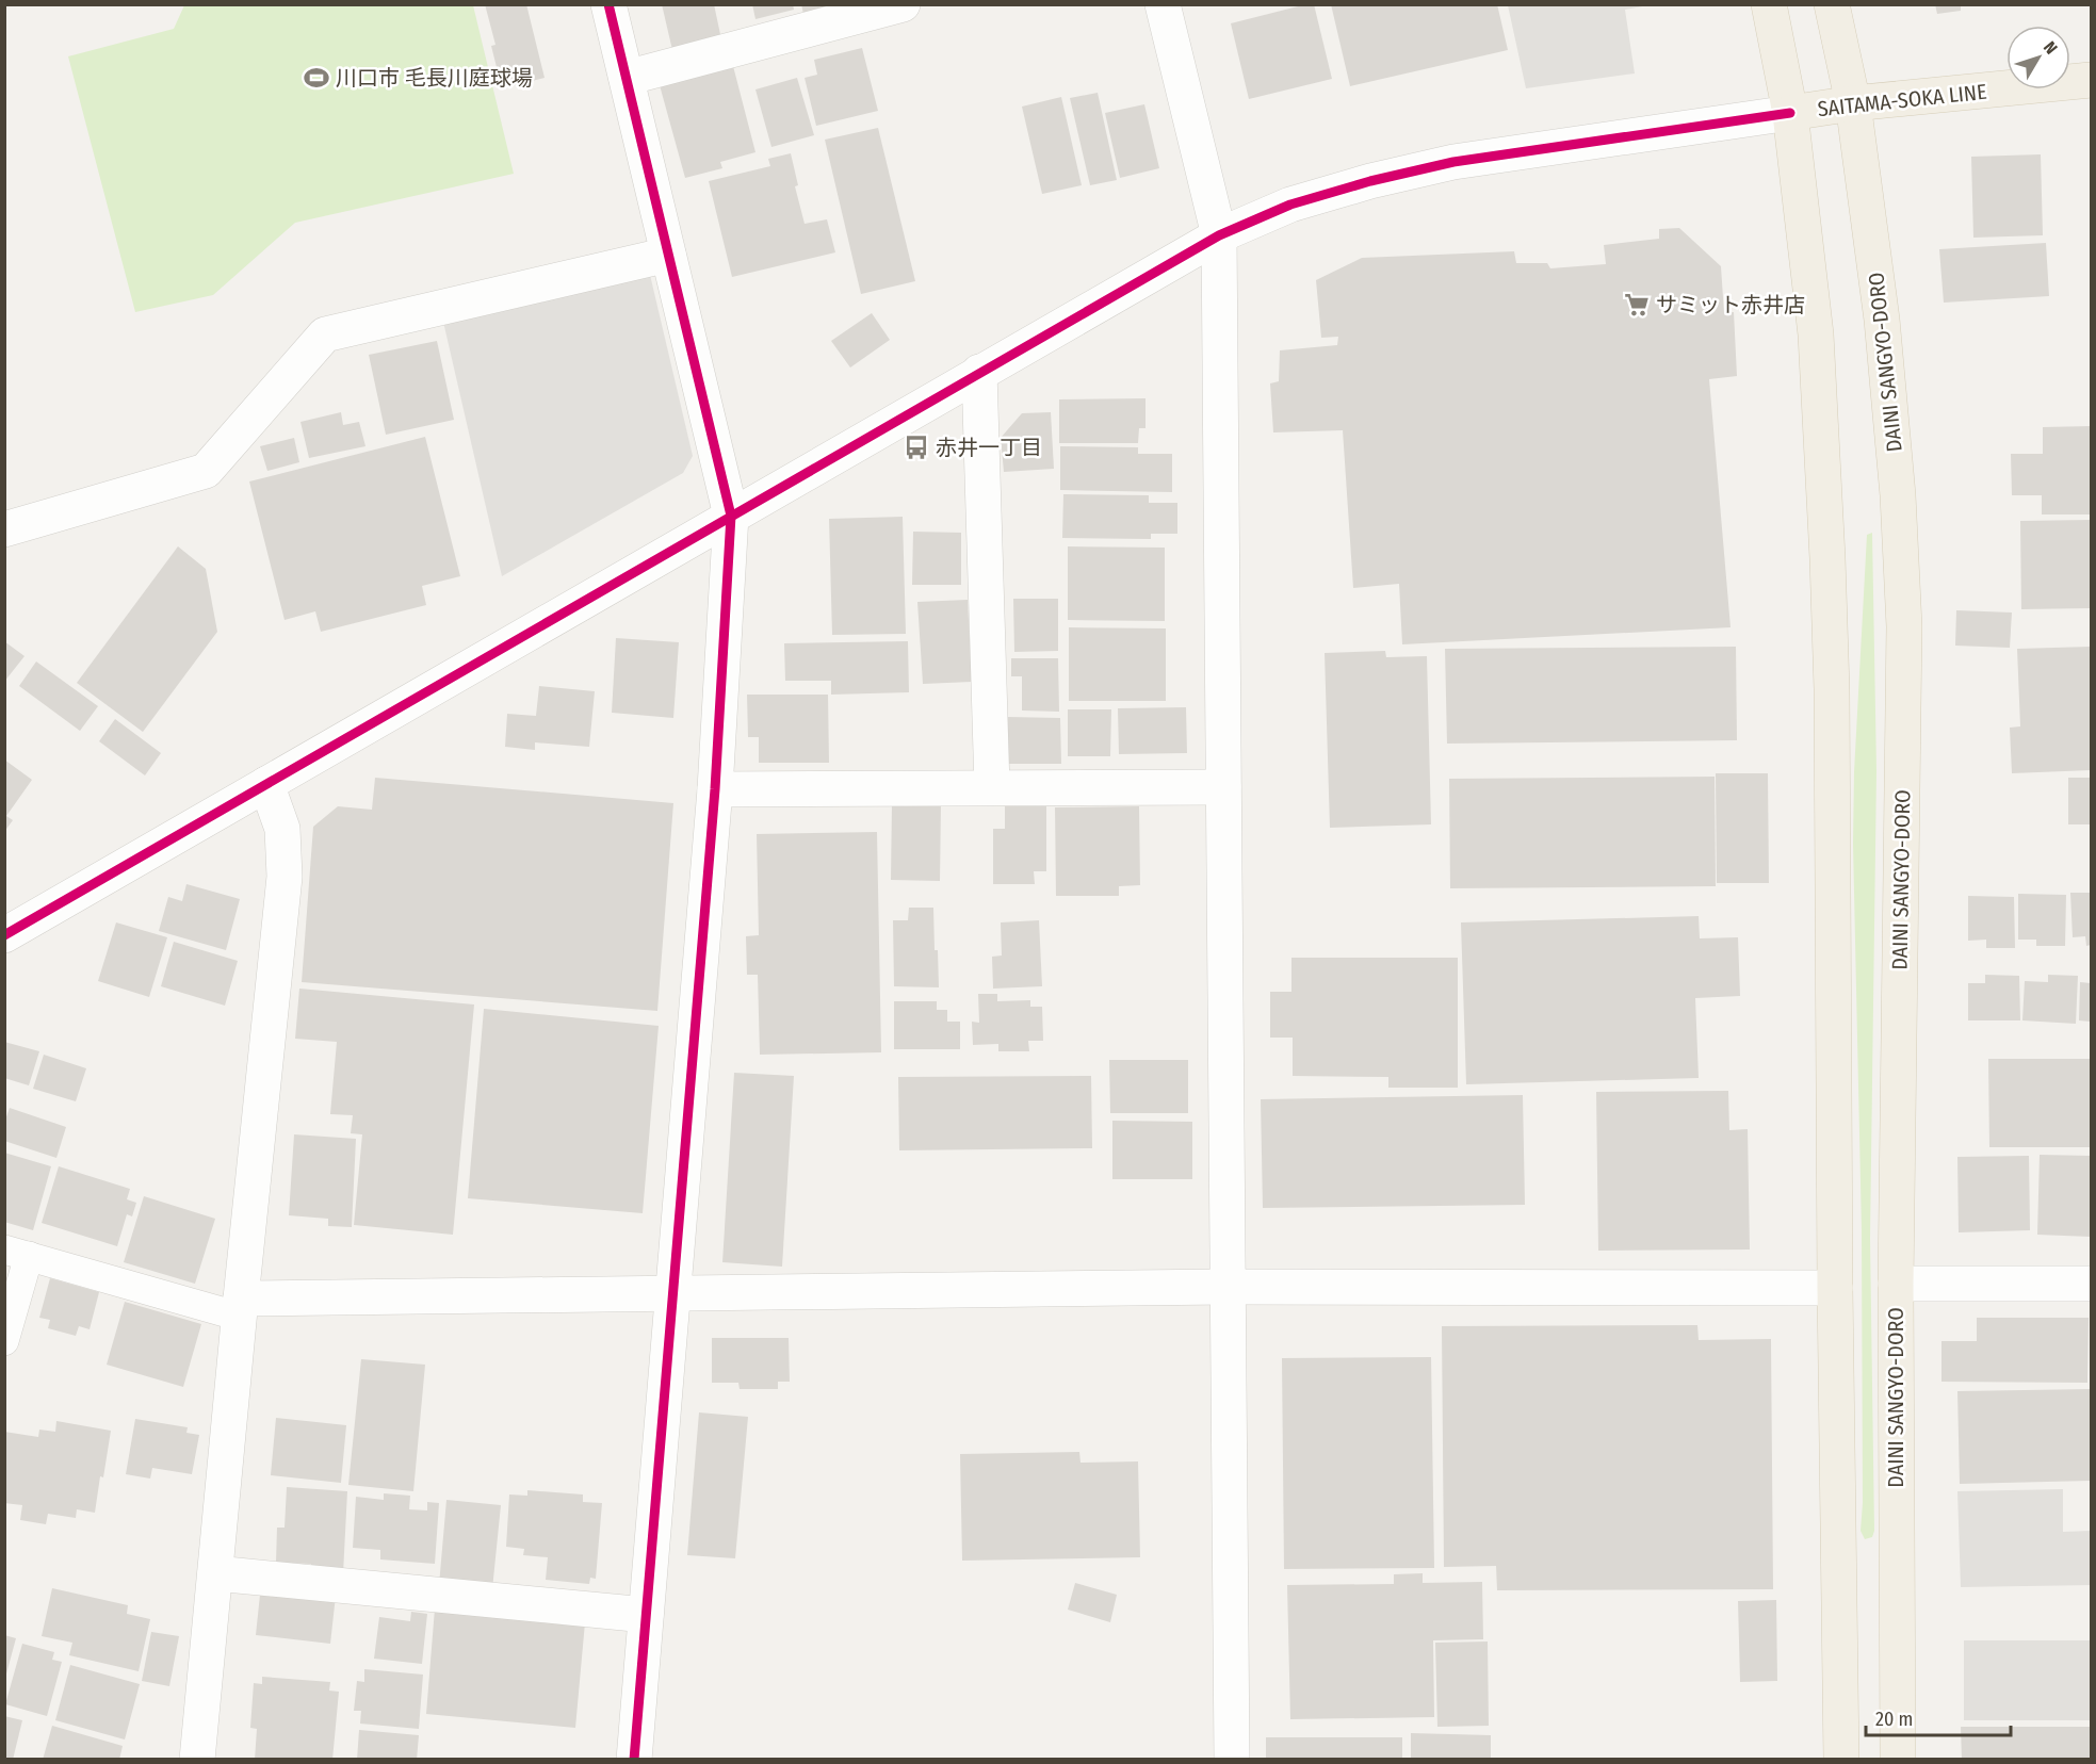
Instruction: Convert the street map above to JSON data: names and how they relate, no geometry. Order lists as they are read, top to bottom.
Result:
{
  "streets": {
    "main road": ["SAITAMA-SOKA LINE", "DAINI SANGYO-DORO"]
  },
  "crossings": [
    ["SAITAMA-SOKA LINE", "DAINI SANGYO-DORO"]
  ],
  "places": {
    "sports": ["川口市 毛長川庭球場"],
    "supermarket": ["サミット赤井店"],
    "bus stop": ["赤井一丁目"]
  },
  "scale_bar": "20 m",
  "north": "top right"
}
